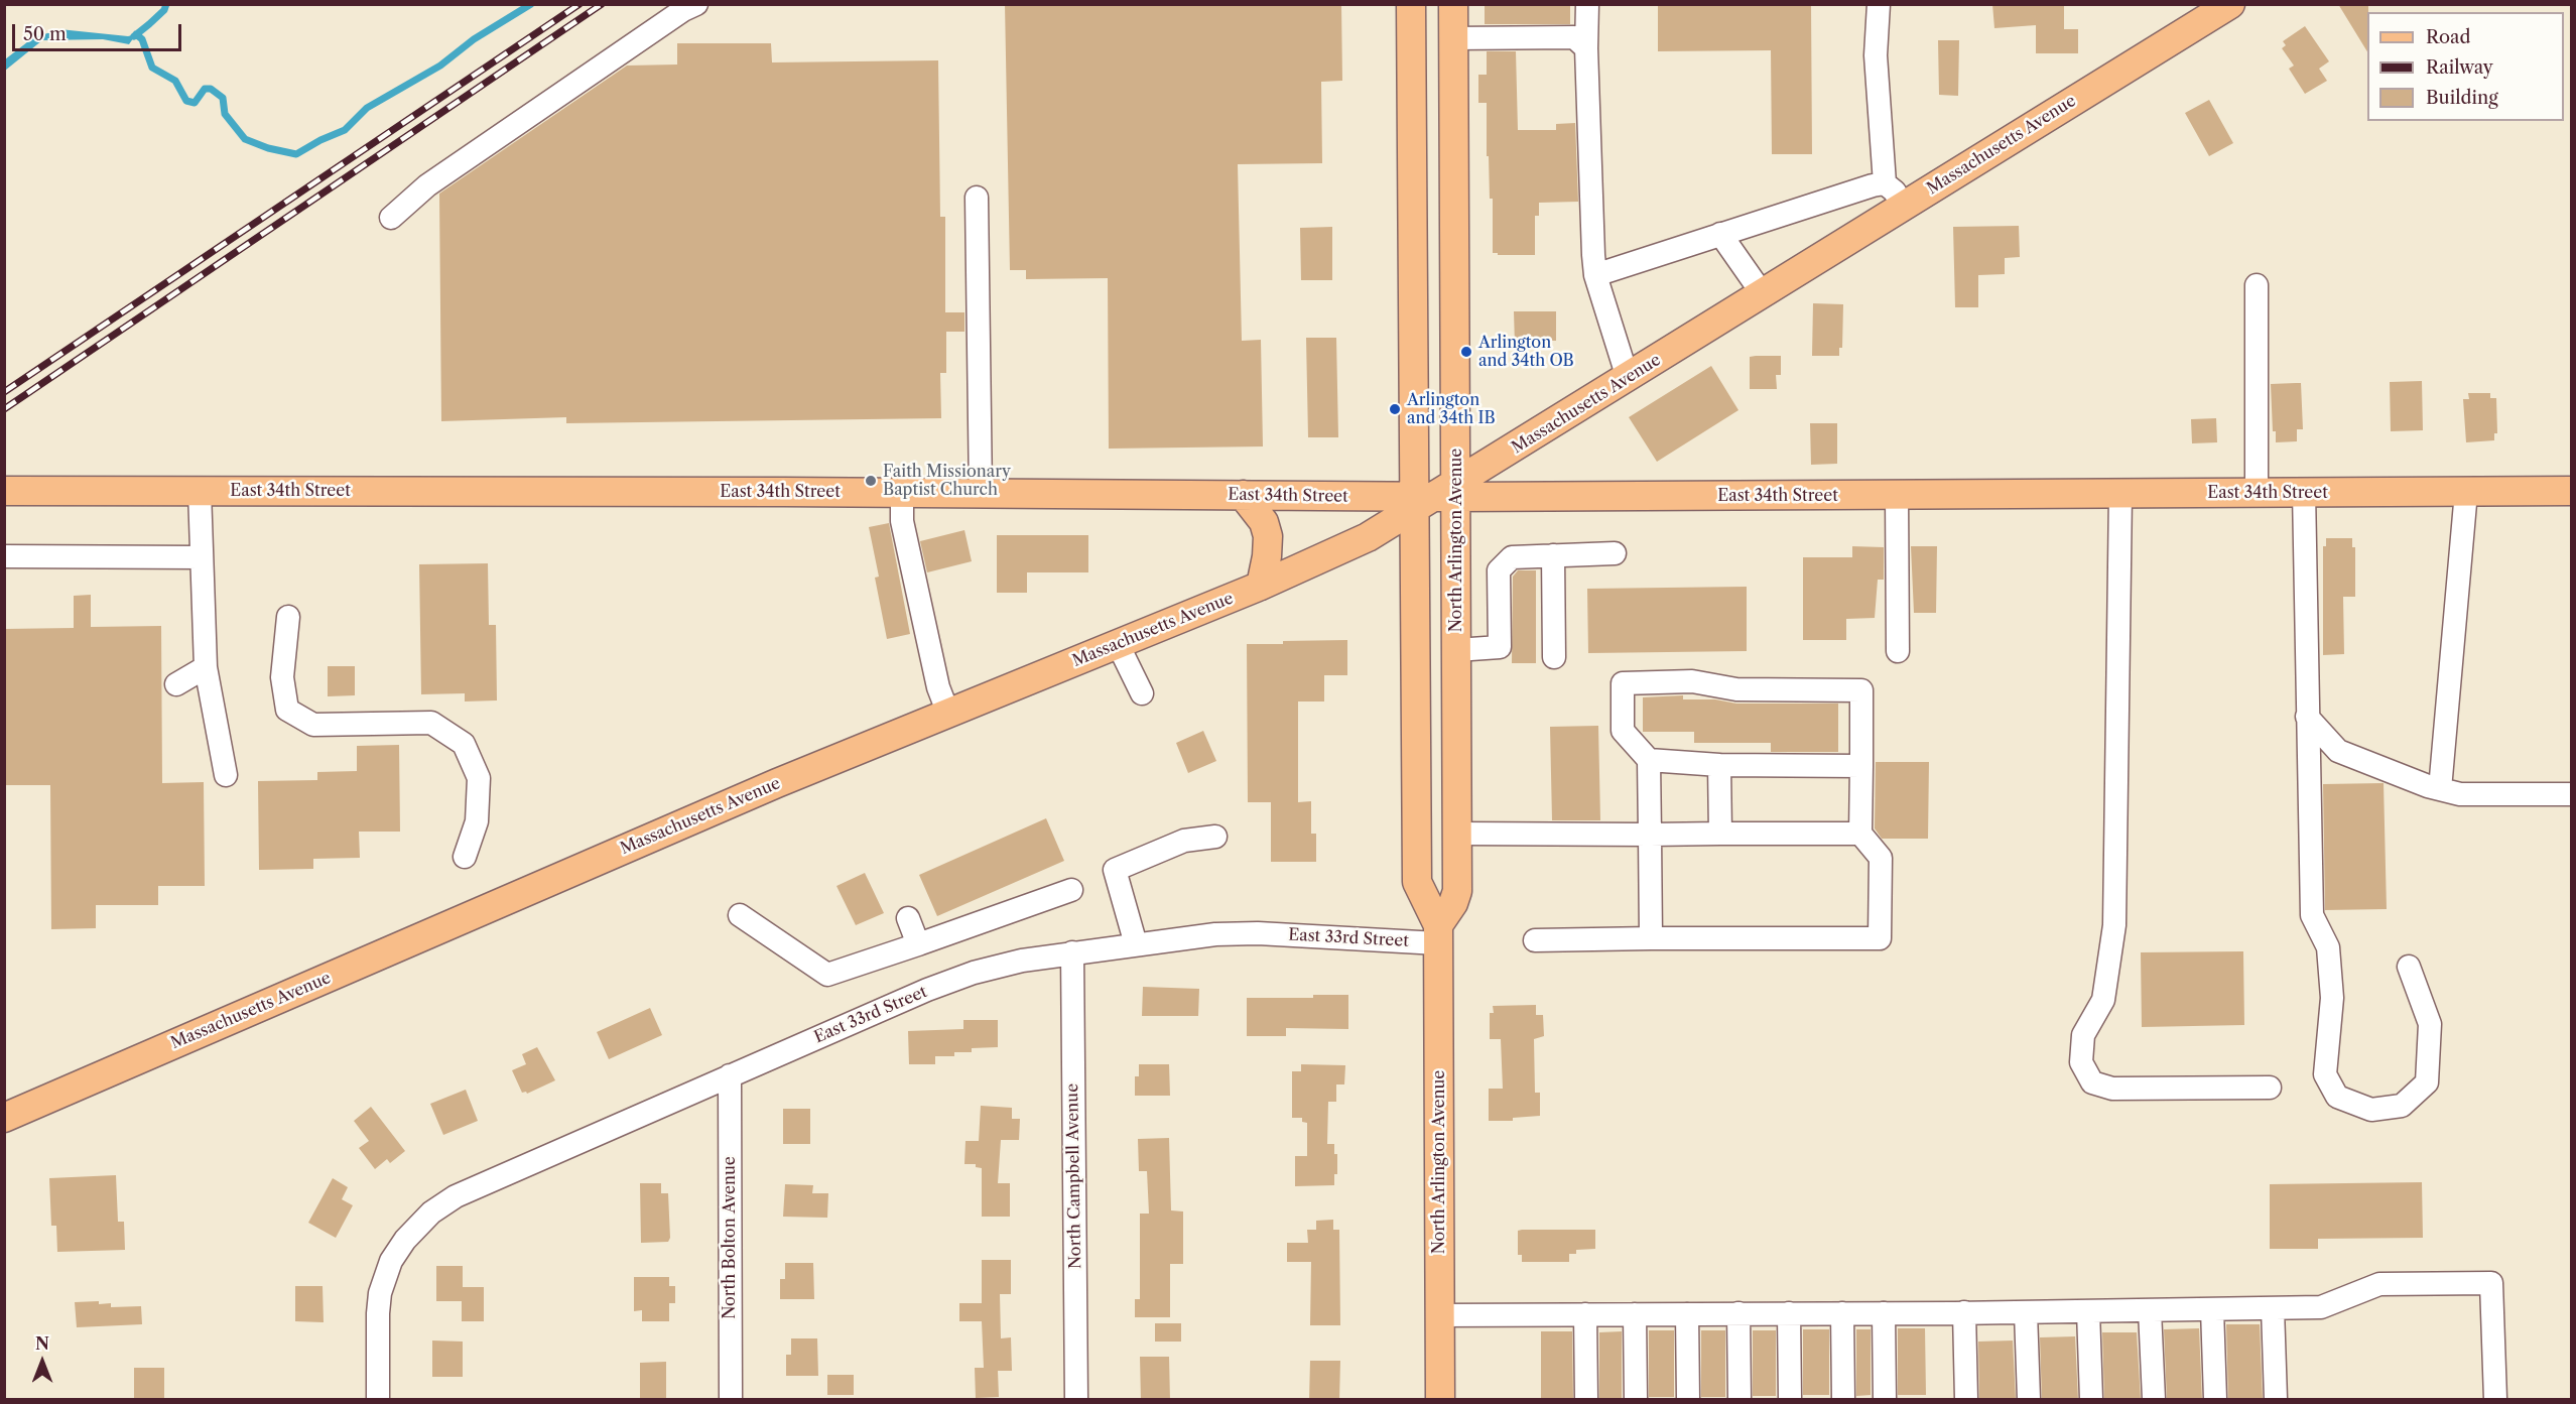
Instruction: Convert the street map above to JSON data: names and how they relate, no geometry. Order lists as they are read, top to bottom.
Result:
{
  "streets": {
    "main road": ["Massachusetts Avenue", "East 34th Street", "North Arlington Avenue"],
    "street": ["East 33rd Street", "North Campbell Avenue", "North Bolton Avenue"]
  },
  "crossings": [
    ["Massachusetts Avenue", "East 34th Street"],
    ["Massachusetts Avenue", "North Arlington Avenue"],
    ["East 34th Street", "North Arlington Avenue"],
    ["North Arlington Avenue", "East 33rd Street"],
    ["East 33rd Street", "North Campbell Avenue"],
    ["East 33rd Street", "North Bolton Avenue"]
  ],
  "places": ["Arlington and 34th OB", "Arlington and 34th IB", "Faith Missionary Baptist Church"],
  "legend": ["Road", "Railway", "Building"],
  "scale_bar": "50 m",
  "north": "top"
}
